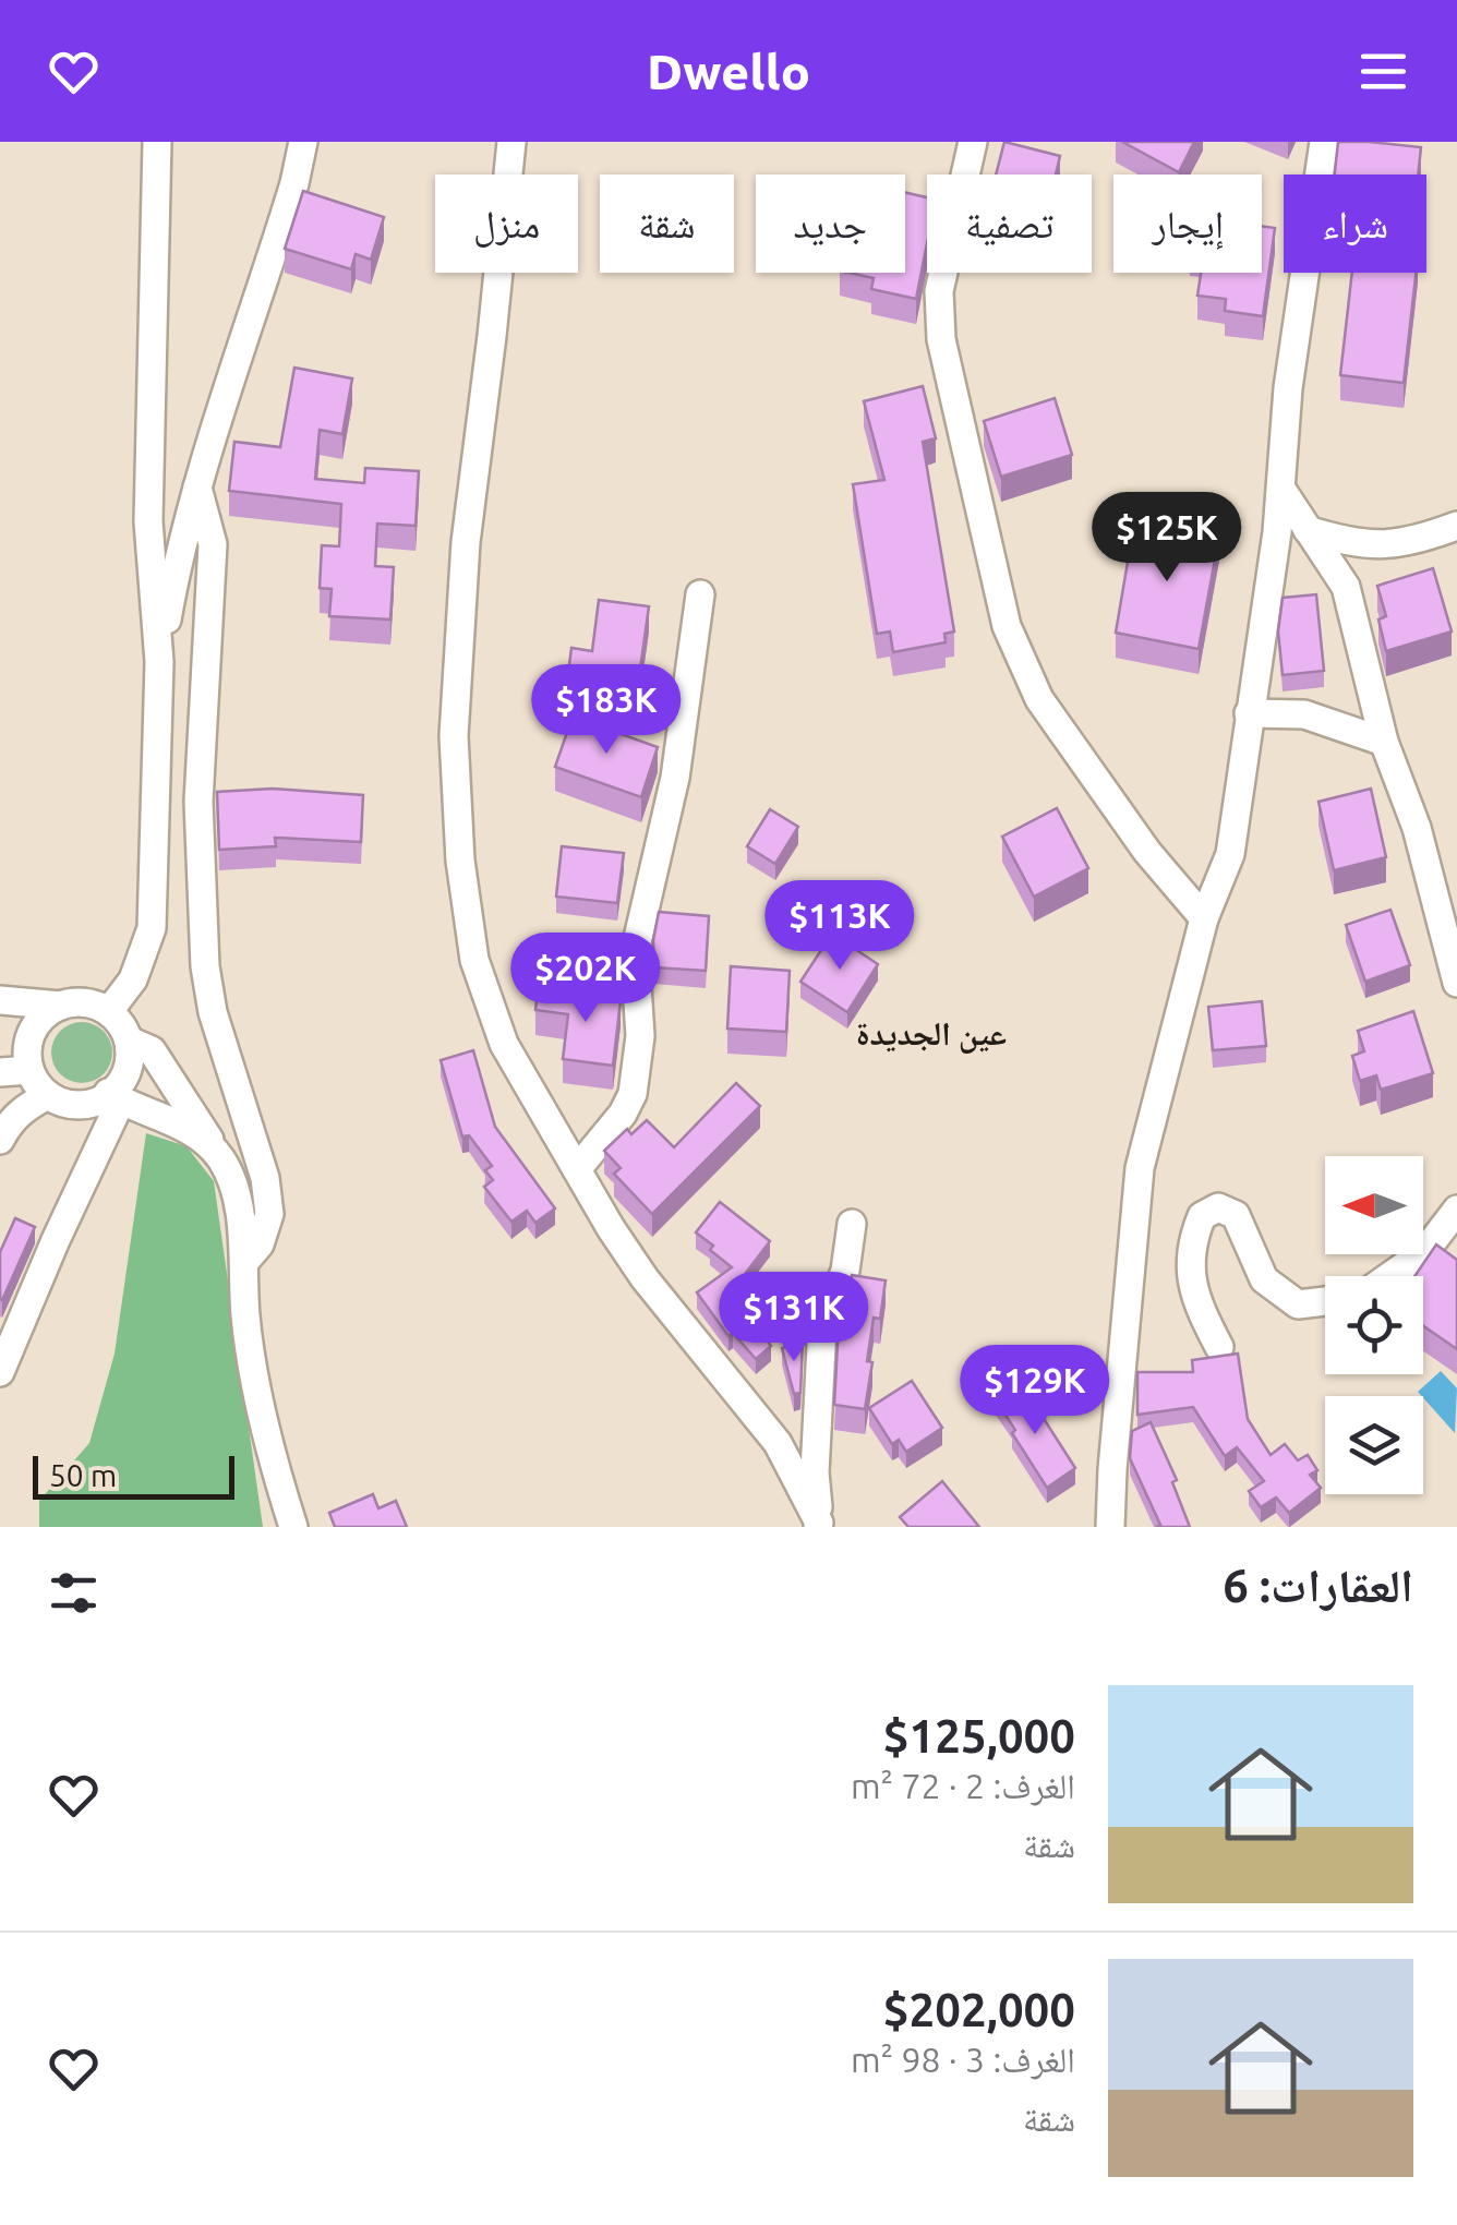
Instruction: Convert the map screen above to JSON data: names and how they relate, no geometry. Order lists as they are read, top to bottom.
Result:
{
  "districts": ["عين الجديدة"],
  "scale_bar": "50 m",
  "north": "left",
  "page": {
    "header": "Dwello",
    "chip": [
      "شراء",
      "إيجار",
      "تصفية",
      "جديد",
      "شقة",
      "منزل"
    ],
    "price": [
      "$125K",
      "$183K",
      "$113K",
      "$202K",
      "$131K",
      "$129K"
    ],
    "scale": "50 m",
    "heading": "العقارات: 6",
    "list": [
      {
        "name": "$125,000",
        "note": "الغرف: 2 · 72 m² · شقة"
      },
      {
        "name": "$202,000",
        "note": "الغرف: 3 · 98 m² · شقة"
      }
    ]
  }
}
